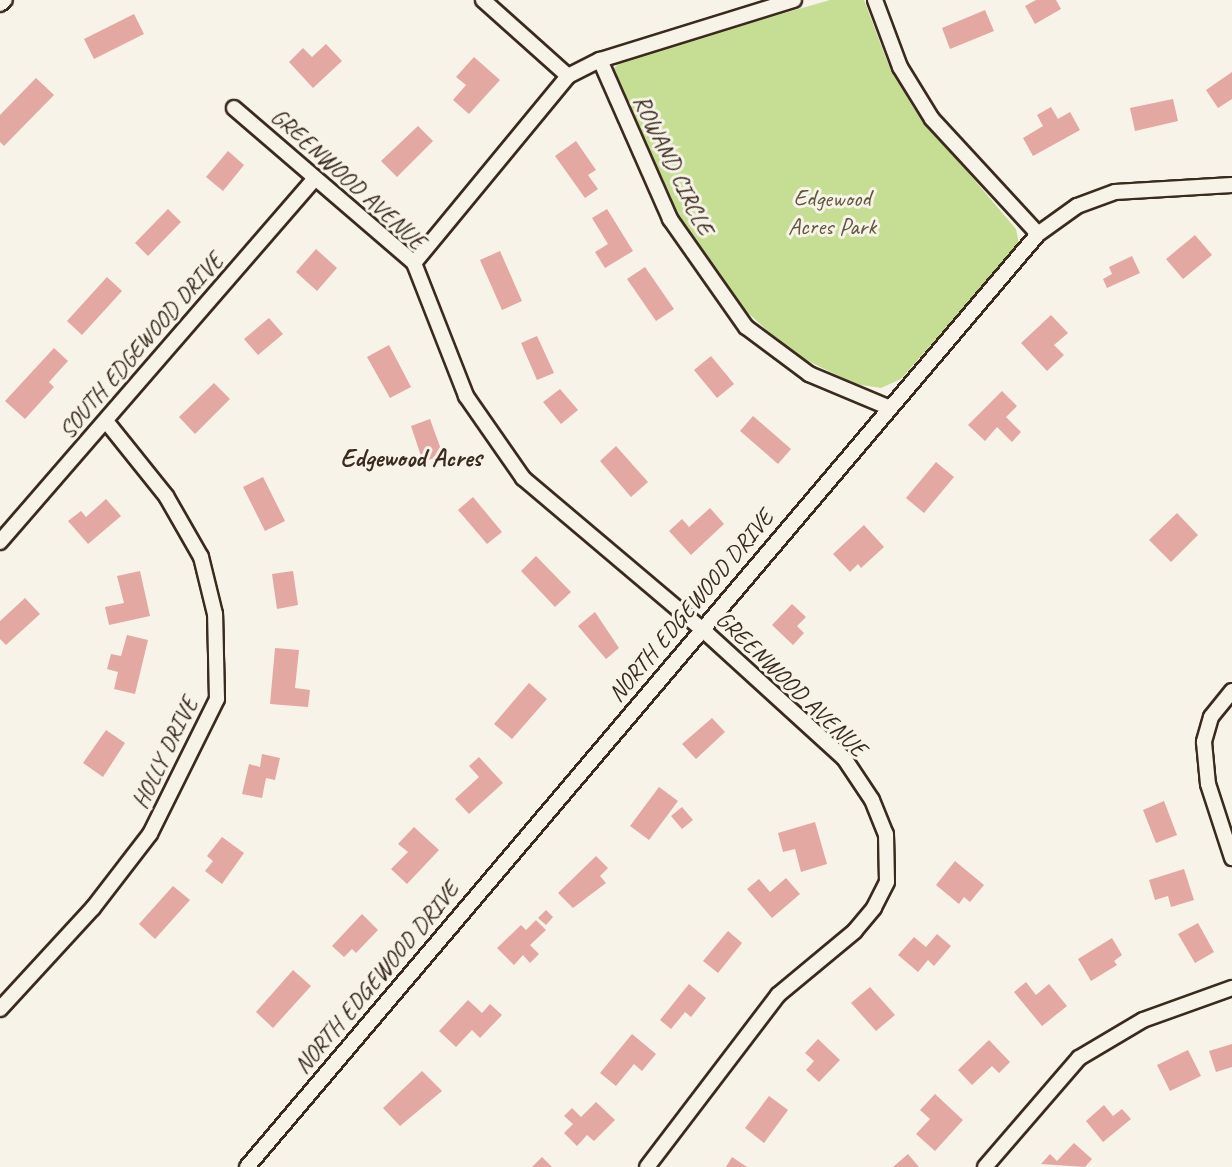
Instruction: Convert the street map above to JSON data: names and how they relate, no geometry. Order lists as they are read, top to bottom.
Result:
{
  "streets": {
    "street": [
      "ROWAND CIRCLE",
      "GREENWOOD AVENUE",
      "SOUTH EDGEWOOD DRIVE",
      "NORTH EDGEWOOD DRIVE",
      "HOLLY DRIVE"
    ]
  },
  "crossings": [
    ["ROWAND CIRCLE", "NORTH EDGEWOOD DRIVE"],
    ["GREENWOOD AVENUE", "SOUTH EDGEWOOD DRIVE"],
    ["GREENWOOD AVENUE", "NORTH EDGEWOOD DRIVE"],
    ["SOUTH EDGEWOOD DRIVE", "HOLLY DRIVE"]
  ],
  "districts": ["Edgewood Acres"],
  "parks": ["Edgewood Acres Park"]
}
